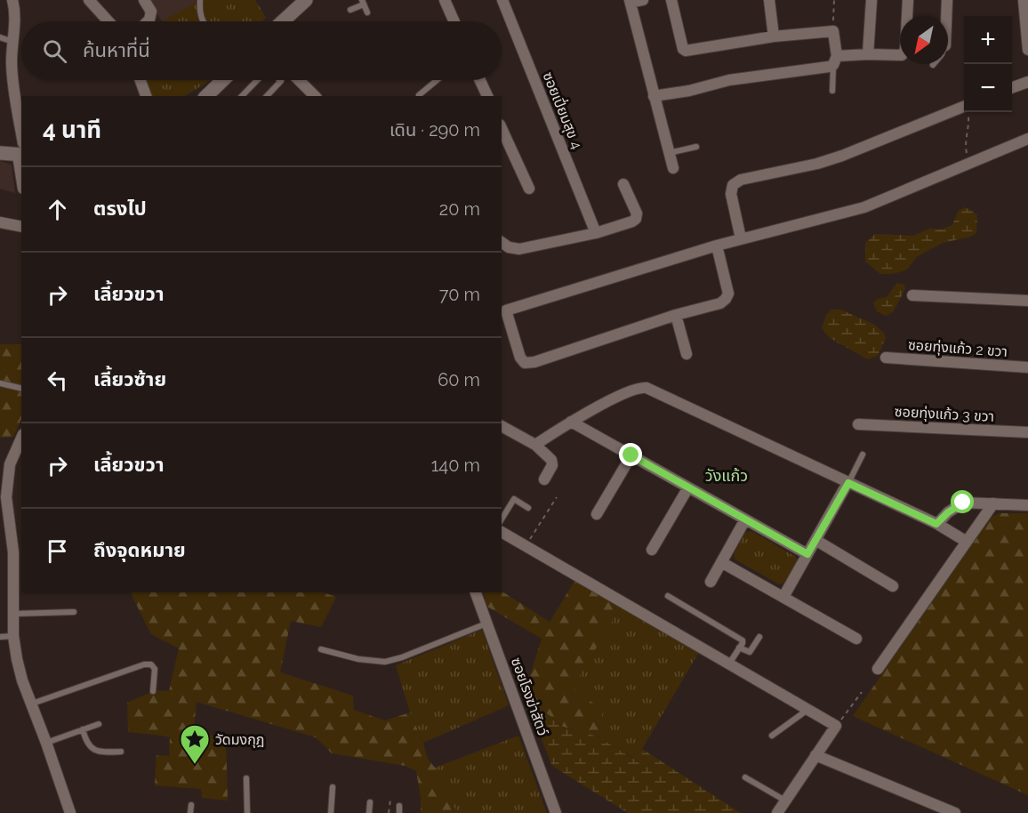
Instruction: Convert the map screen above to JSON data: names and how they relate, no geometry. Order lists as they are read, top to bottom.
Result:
{
  "streets": {
    "street": [
      "ซอยเปี่ยมสุข 4",
      "ซอยทุ่งแก้ว 2 ขวา",
      "ซอยทุ่งแก้ว 3 ขวา",
      "ซอยโรงฆ่าสัตว์"
    ]
  },
  "districts": ["วังแก้ว"],
  "places": {
    "place": ["วัดมงกุฎ"]
  },
  "north": "bottom left",
  "page": {
    "map_buttons": ["+", "−"],
    "search": "ค้นหาที่นี่",
    "heading": ["4 นาที", "เดิน · 290 m"],
    "list": [
      ["ตรงไป", "20 m"],
      ["เลี้ยวขวา", "70 m"],
      ["เลี้ยวซ้าย", "60 m"],
      ["เลี้ยวขวา", "140 m"],
      "ถึงจุดหมาย"
    ]
  }
}
